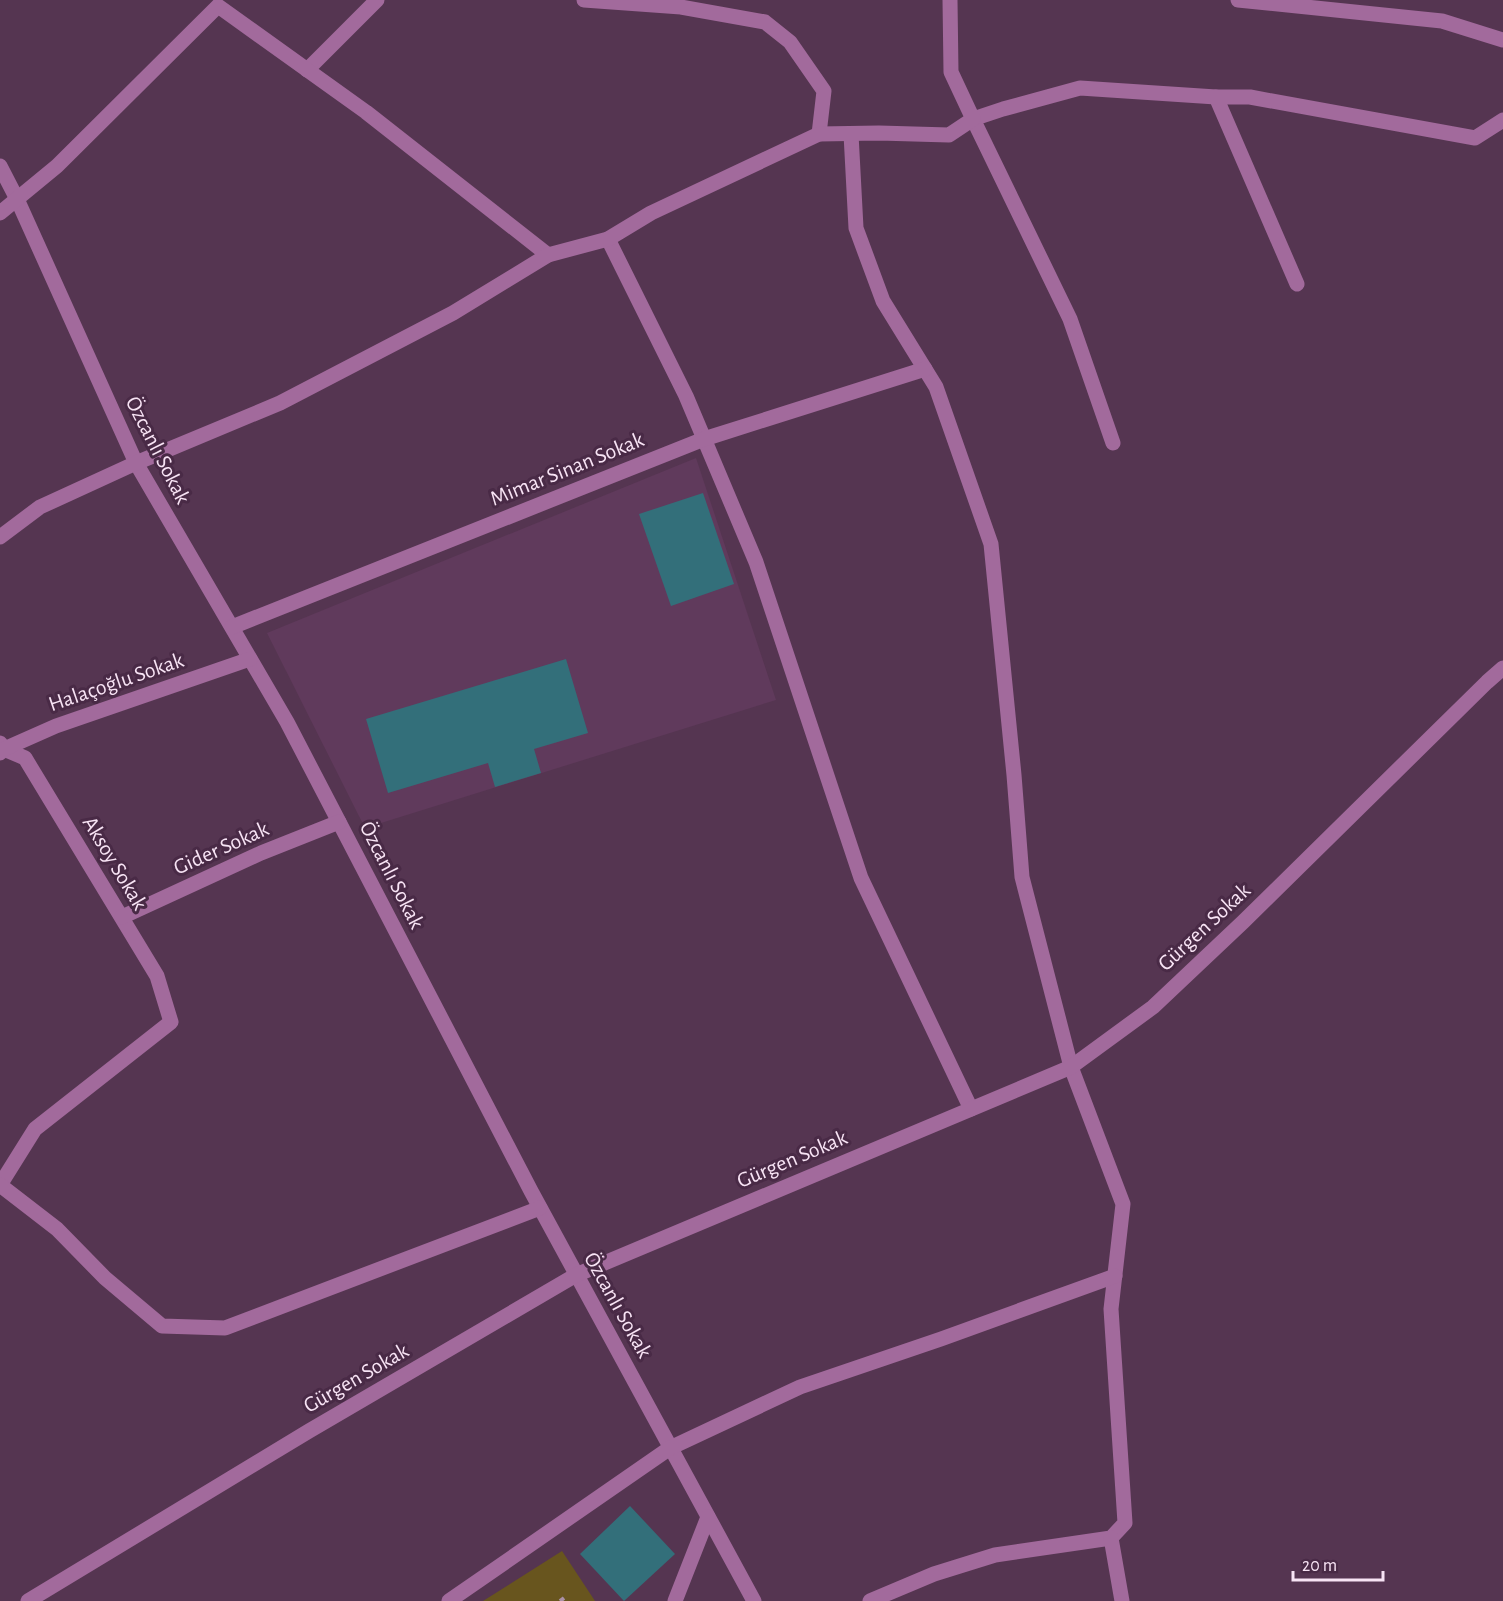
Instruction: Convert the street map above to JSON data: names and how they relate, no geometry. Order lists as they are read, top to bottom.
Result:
{
  "streets": {
    "street": [
      "Özcanlı Sokak",
      "Mimar Sinan Sokak",
      "Halaçoğlu Sokak",
      "Gider Sokak",
      "Aksoy Sokak",
      "Gürgen Sokak"
    ]
  },
  "crossings": [
    ["Özcanlı Sokak", "Mimar Sinan Sokak"],
    ["Özcanlı Sokak", "Halaçoğlu Sokak"],
    ["Özcanlı Sokak", "Gider Sokak"],
    ["Özcanlı Sokak", "Gürgen Sokak"],
    ["Halaçoğlu Sokak", "Aksoy Sokak"],
    ["Gider Sokak", "Aksoy Sokak"]
  ],
  "scale_bar": "20 m"
}
